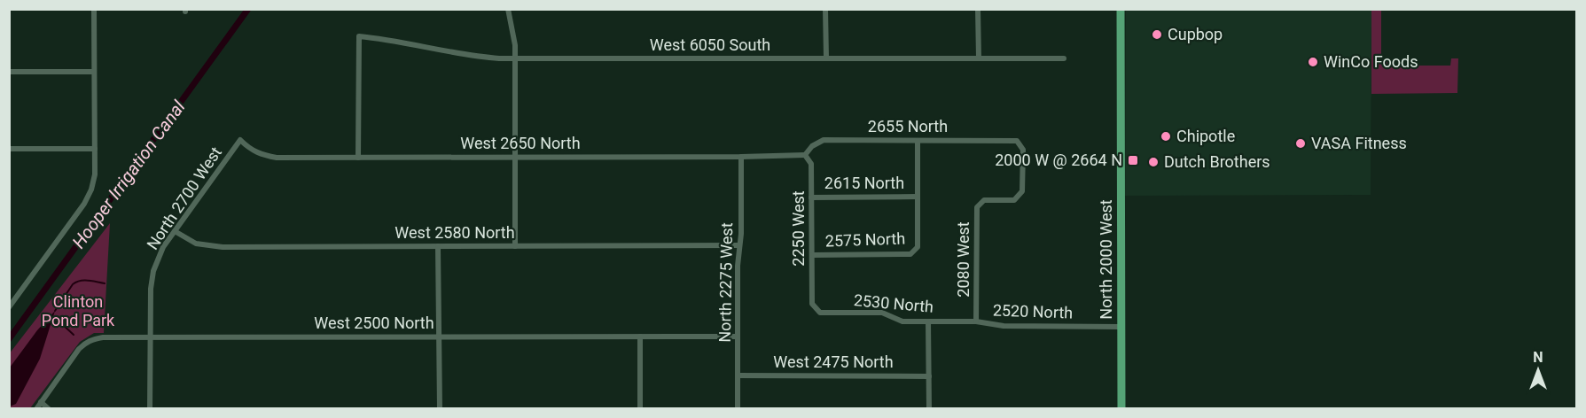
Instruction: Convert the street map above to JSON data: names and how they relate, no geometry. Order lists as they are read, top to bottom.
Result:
{
  "streets": {
    "main road": ["North 2000 West"],
    "street": [
      "West 6050 South",
      "2655 North",
      "West 2650 North",
      "2615 North",
      "North 2700 West",
      "2250 West",
      "West 2580 North",
      "2575 North",
      "2080 West",
      "North 2275 West",
      "2530 North",
      "2520 North",
      "West 2500 North",
      "West 2475 North"
    ]
  },
  "crossings": [
    ["West 6050 South", "West 2650 North"],
    ["2655 North", "West 2650 North"],
    ["2655 North", "2250 West"],
    ["2655 North", "2080 West"],
    ["West 2650 North", "North 2700 West"],
    ["West 2650 North", "2250 West"],
    ["West 2650 North", "North 2275 West"],
    ["2615 North", "2250 West"],
    ["2615 North", "2575 North"],
    ["North 2700 West", "West 2580 North"],
    ["North 2700 West", "West 2500 North"],
    ["2250 West", "2575 North"],
    ["2250 West", "2530 North"],
    ["West 2580 North", "North 2275 West"],
    ["2080 West", "2530 North"],
    ["2080 West", "2520 North"],
    ["North 2000 West", "2520 North"],
    ["North 2275 West", "West 2500 North"],
    ["North 2275 West", "West 2475 North"],
    ["2530 North", "2520 North"]
  ],
  "water": ["Hooper Irrigation Canal"],
  "parks": ["Clinton Pond Park"],
  "places": {
    "other": [
      "Cupbop",
      "WinCo Foods",
      "Chipotle",
      "VASA Fitness",
      "Dutch Brothers"
    ],
    "transit": ["2000 W @ 2664 N"]
  },
  "north": "top"
}
